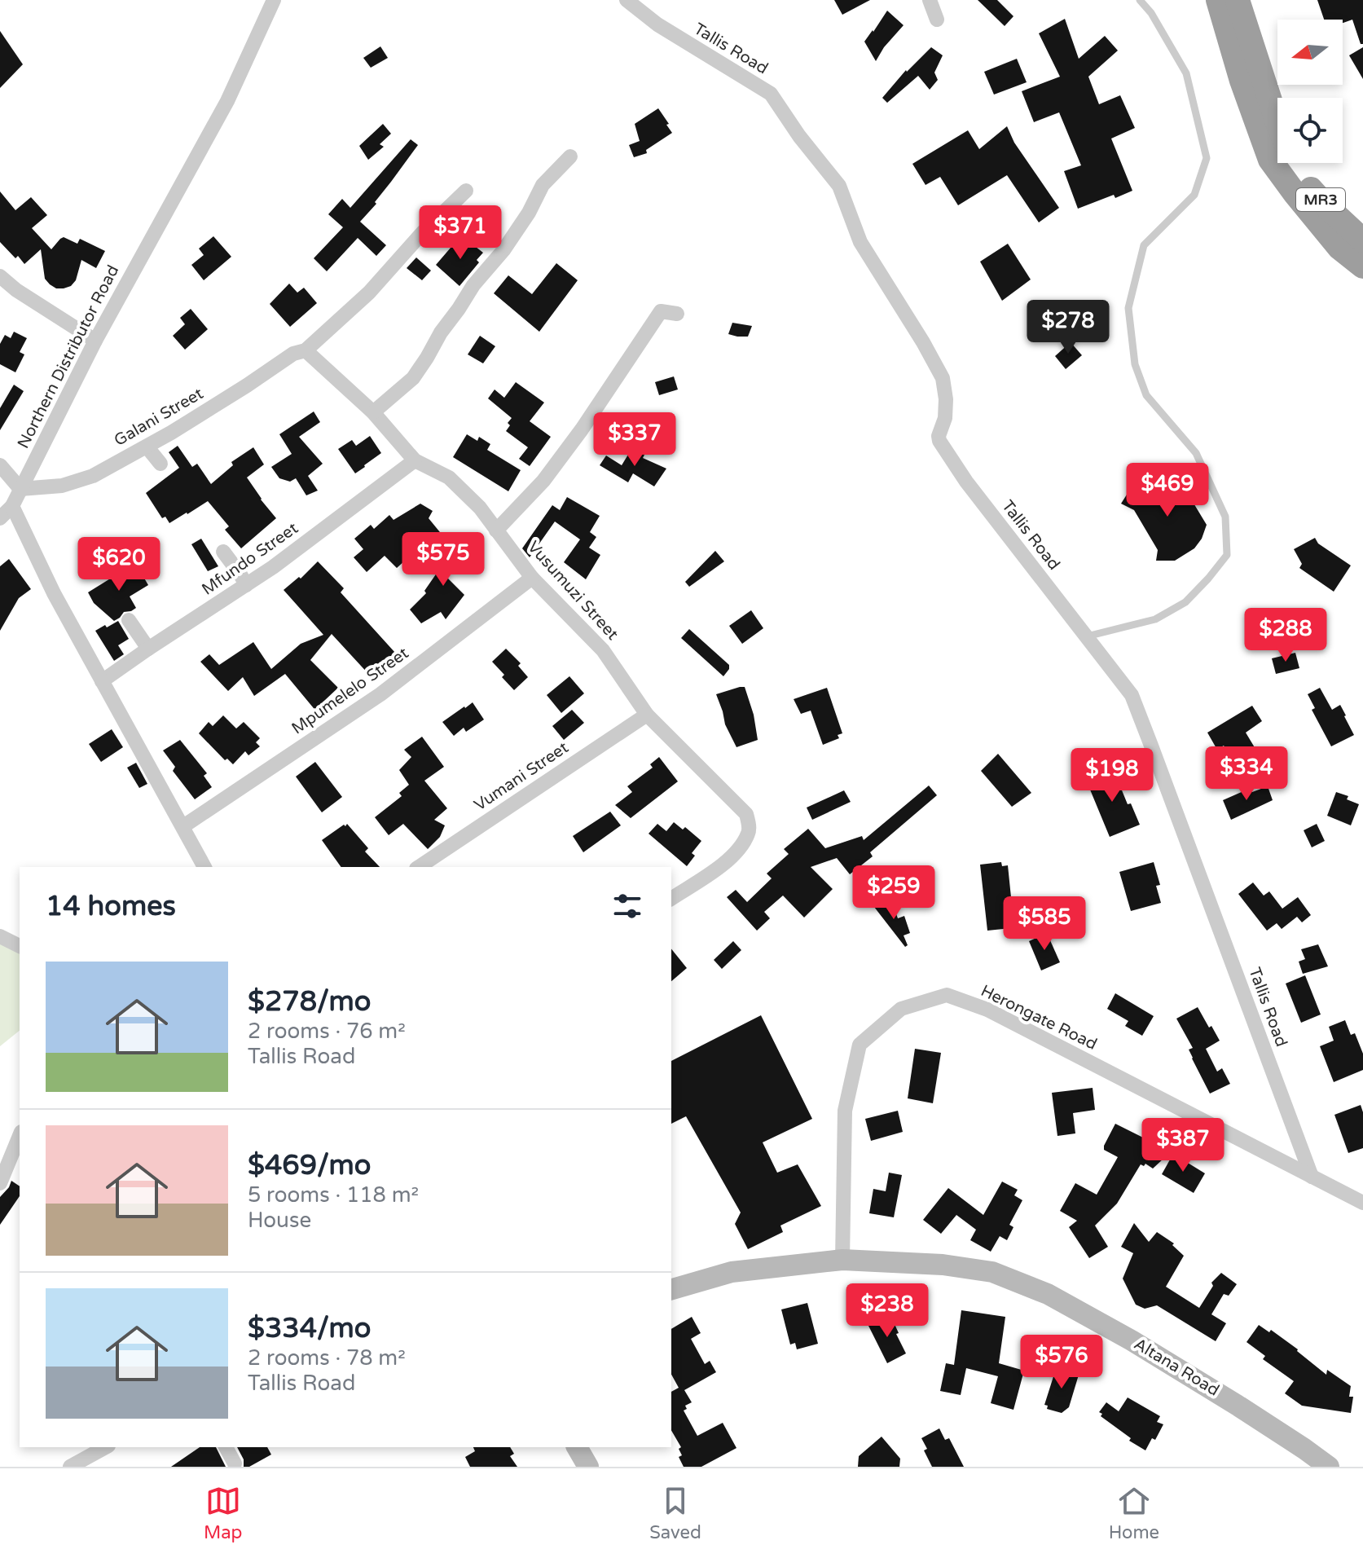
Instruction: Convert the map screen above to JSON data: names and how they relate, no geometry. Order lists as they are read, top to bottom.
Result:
{
  "streets": {
    "highway": ["MR3"],
    "main road": ["Altana Road"],
    "street": [
      "Tallis Road",
      "Northern Distributor Road",
      "Galani Street",
      "Mfundo Street",
      "Vusumuzi Street",
      "Mpumelelo Street",
      "Vumani Street",
      "Herongate Road"
    ]
  },
  "crossings": [
    ["Tallis Road", "Herongate Road"],
    ["Northern Distributor Road", "Galani Street"],
    ["Galani Street", "Vusumuzi Street"],
    ["Mfundo Street", "Vusumuzi Street"],
    ["Vusumuzi Street", "Mpumelelo Street"],
    ["Vusumuzi Street", "Vumani Street"],
    ["Herongate Road", "Altana Road"]
  ],
  "north": "left",
  "page": {
    "price": [
      "$371",
      "$278",
      "$337",
      "$469",
      "$575",
      "$620",
      "$288",
      "$334",
      "$198",
      "$259",
      "$585",
      "$387",
      "$238",
      "$576"
    ],
    "heading": "14 homes",
    "list": [
      {
        "name": "$278/mo",
        "note": "2 rooms · 76 m² · Tallis Road"
      },
      {
        "name": "$469/mo",
        "note": "5 rooms · 118 m² · House"
      },
      {
        "name": "$334/mo",
        "note": "2 rooms · 78 m² · Tallis Road"
      }
    ],
    "tabs": ["Map", "Saved", "Home"]
  }
}
